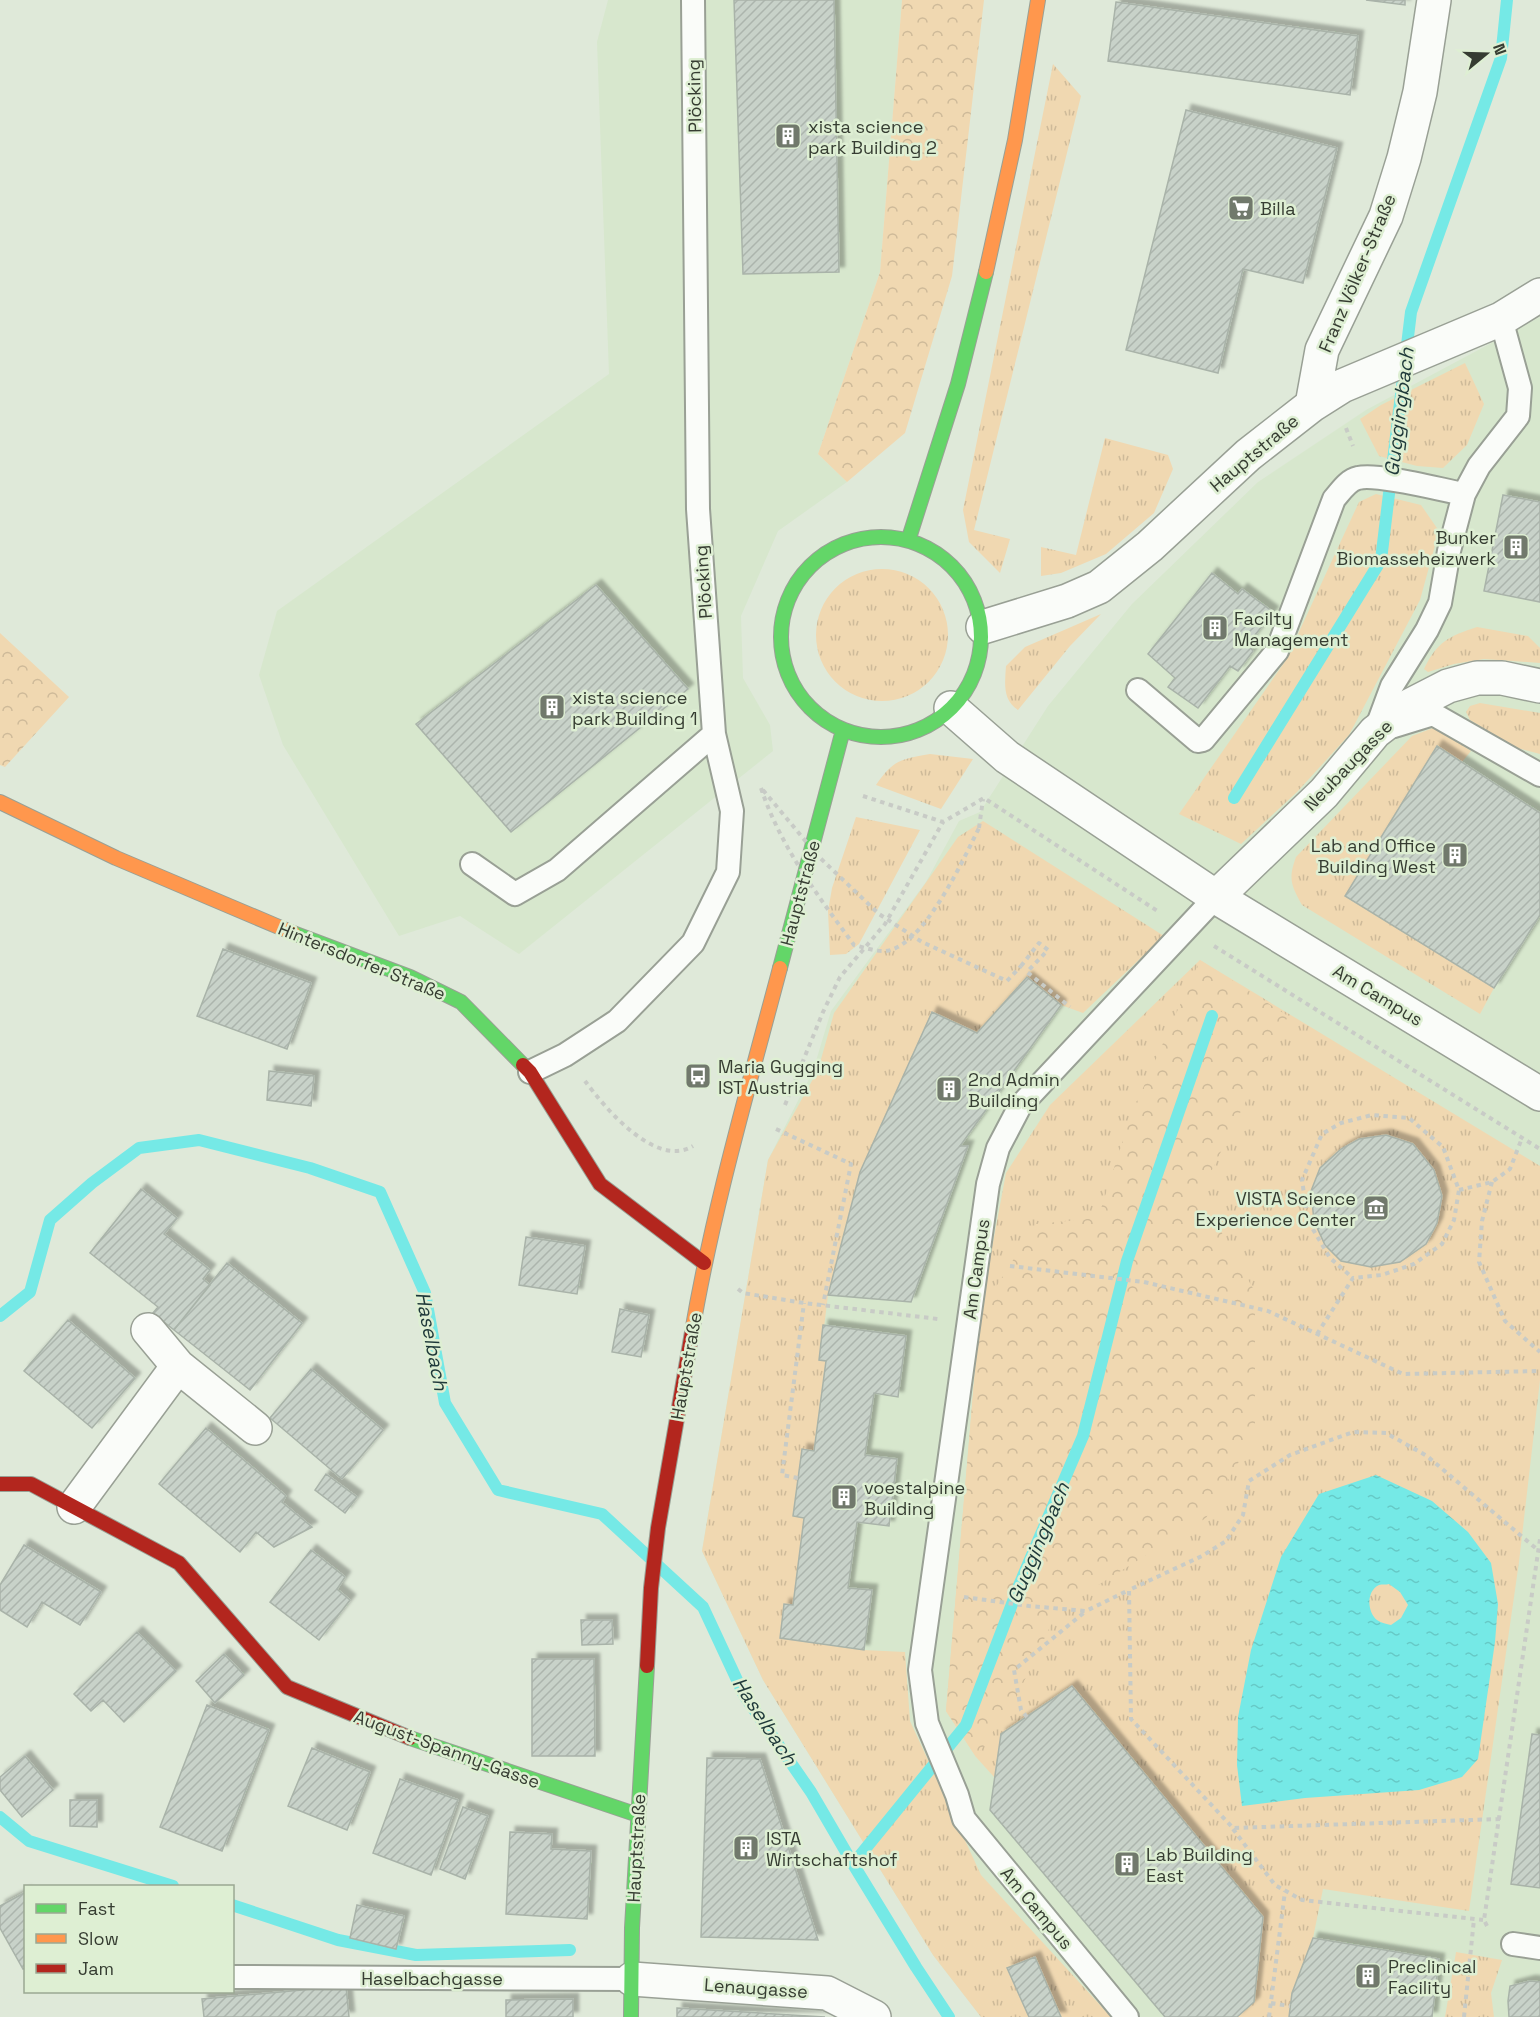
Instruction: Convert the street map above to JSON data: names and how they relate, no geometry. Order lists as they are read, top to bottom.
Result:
{
  "streets": {
    "main road": ["Hauptstraße", "Hintersdorfer Straße", "August-Spanny-Gasse"],
    "street": [
      "Franz Völker-Straße",
      "Neubaugasse",
      "Am Campus",
      "Lenaugasse"
    ],
    "lane": ["Plöcking", "Haselbachgasse"]
  },
  "crossings": [
    ["Plöcking", "Hintersdorfer Straße"],
    ["Franz Völker-Straße", "Hauptstraße"],
    ["Hauptstraße", "Hintersdorfer Straße"],
    ["Hauptstraße", "Am Campus"],
    ["Hauptstraße", "August-Spanny-Gasse"],
    ["Hauptstraße", "Haselbachgasse"],
    ["Hauptstraße", "Lenaugasse"],
    ["Neubaugasse", "Am Campus"],
    ["Haselbachgasse", "Lenaugasse"]
  ],
  "water": ["Guggingbach", "Haselbach"],
  "places": {
    "building": [
      "xista science park Building 2",
      "Bunker Biomasseheizwerk",
      "Facilty Management",
      "xista science park Building 1",
      "Lab and Office Building West",
      "2nd Admin Building",
      "voestalpine Building",
      "ISTA Wirtschaftshof",
      "Lab Building East",
      "Preclinical Facility"
    ],
    "supermarket": ["Billa"],
    "bus stop": ["Maria Gugging IST Austria"],
    "museum": ["VISTA Science Experience Center"]
  },
  "legend": ["Fast", "Slow", "Jam"],
  "north": "right"
}
